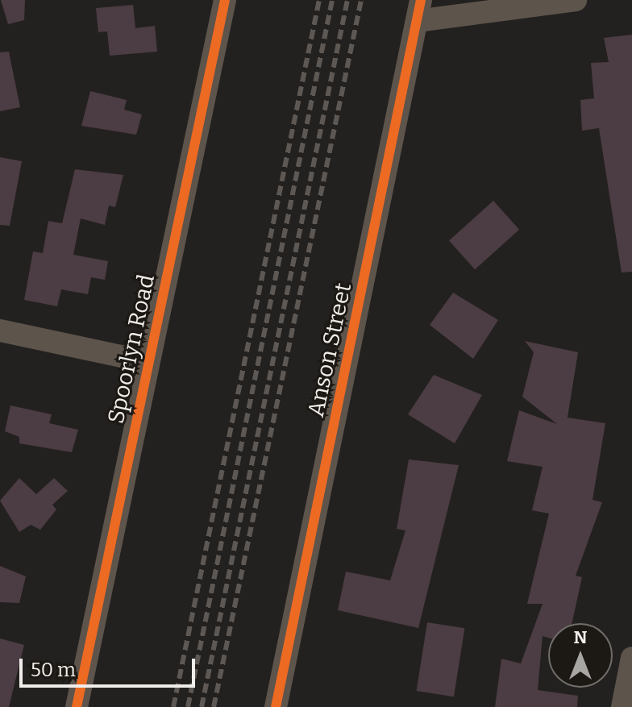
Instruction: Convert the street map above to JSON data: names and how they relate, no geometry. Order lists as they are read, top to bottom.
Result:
{
  "streets": {
    "street": ["Spoorlyn Road", "Anson Street"]
  },
  "scale_bar": "50 m",
  "north": "top"
}
